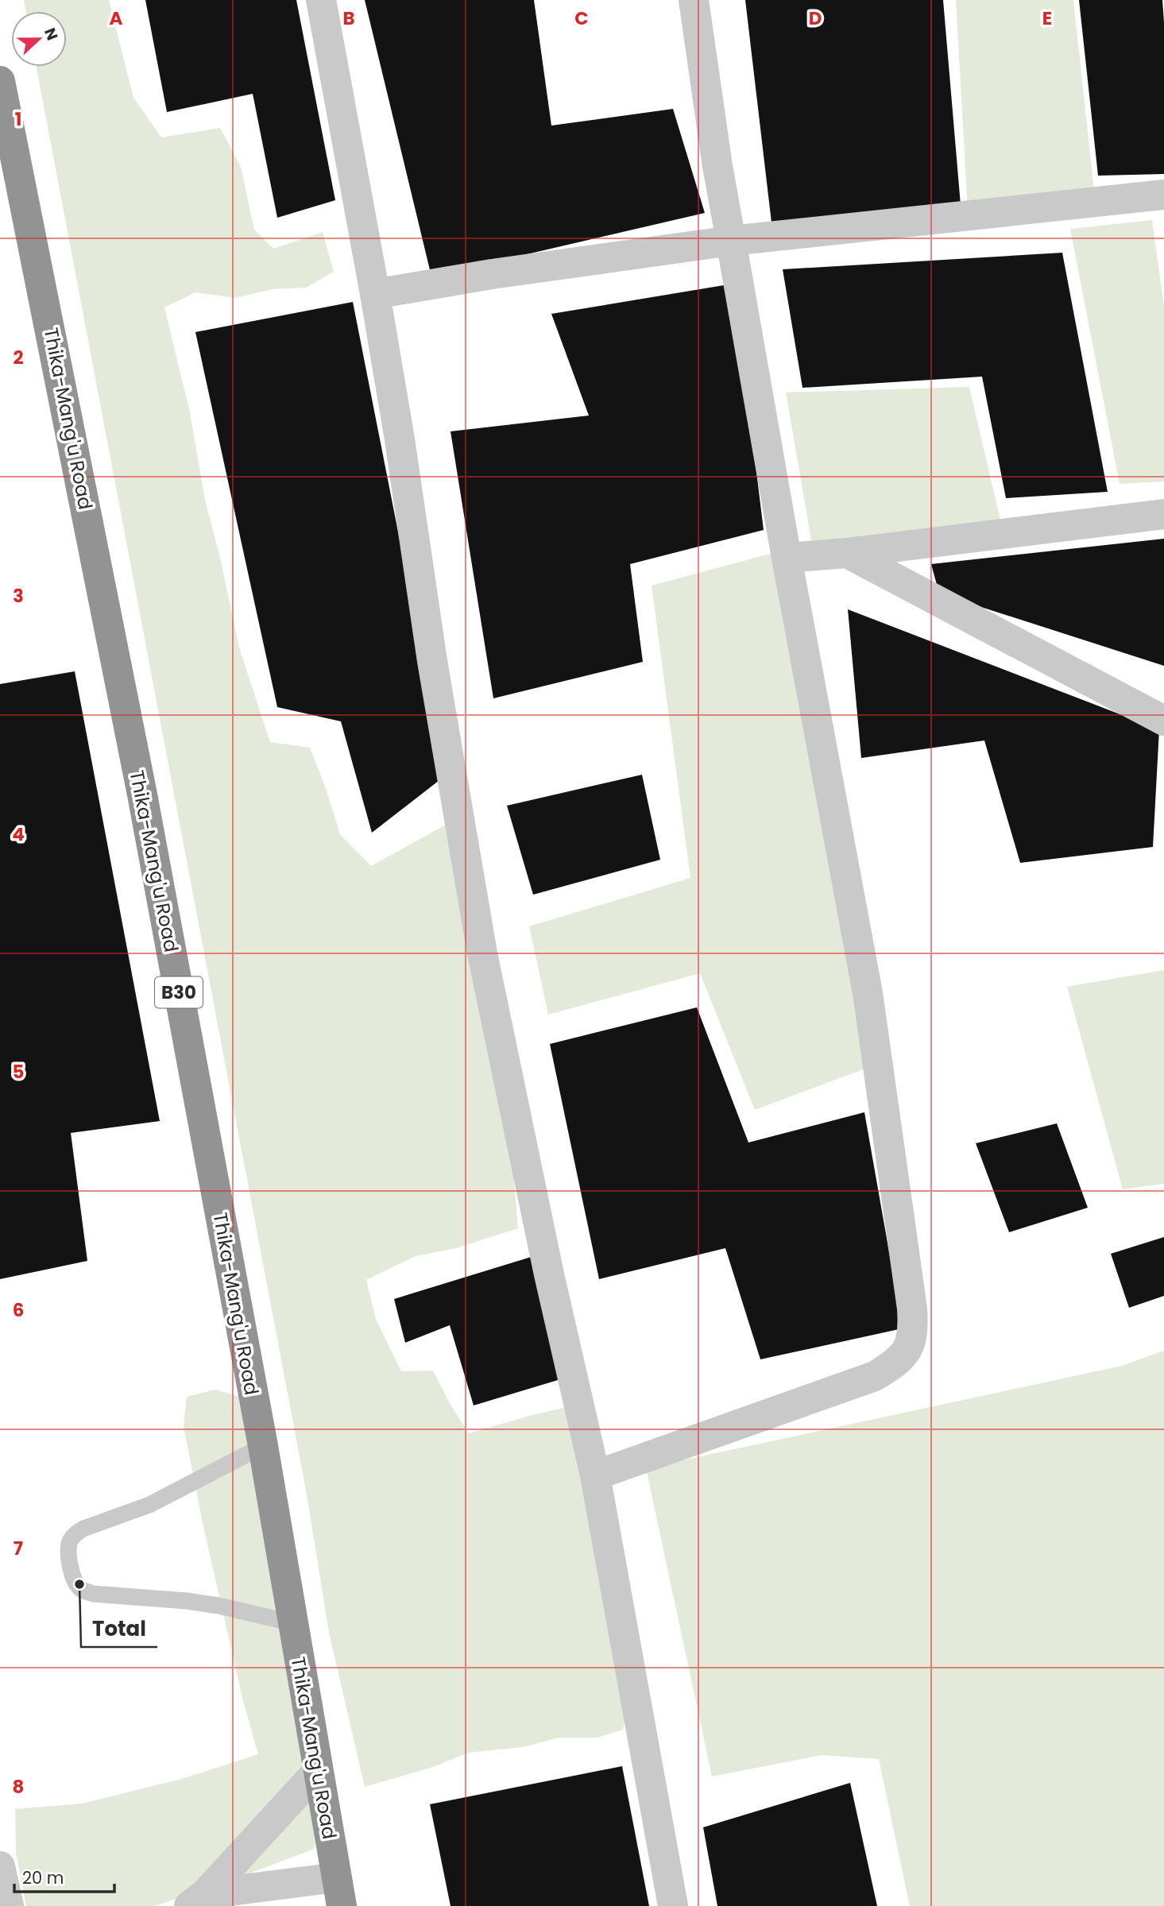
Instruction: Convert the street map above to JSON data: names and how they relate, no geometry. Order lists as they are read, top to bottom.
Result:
{
  "streets": {
    "highway": ["Thika-Mang'u Road", "B30"]
  },
  "places": ["Total"],
  "scale_bar": "20 m",
  "north": "right",
  "grid": {
    "columns": [
      "A",
      "B",
      "C",
      "D",
      "E"
    ],
    "rows": [
      "1",
      "2",
      "3",
      "4",
      "5",
      "6",
      "7",
      "8"
    ]
  }
}
